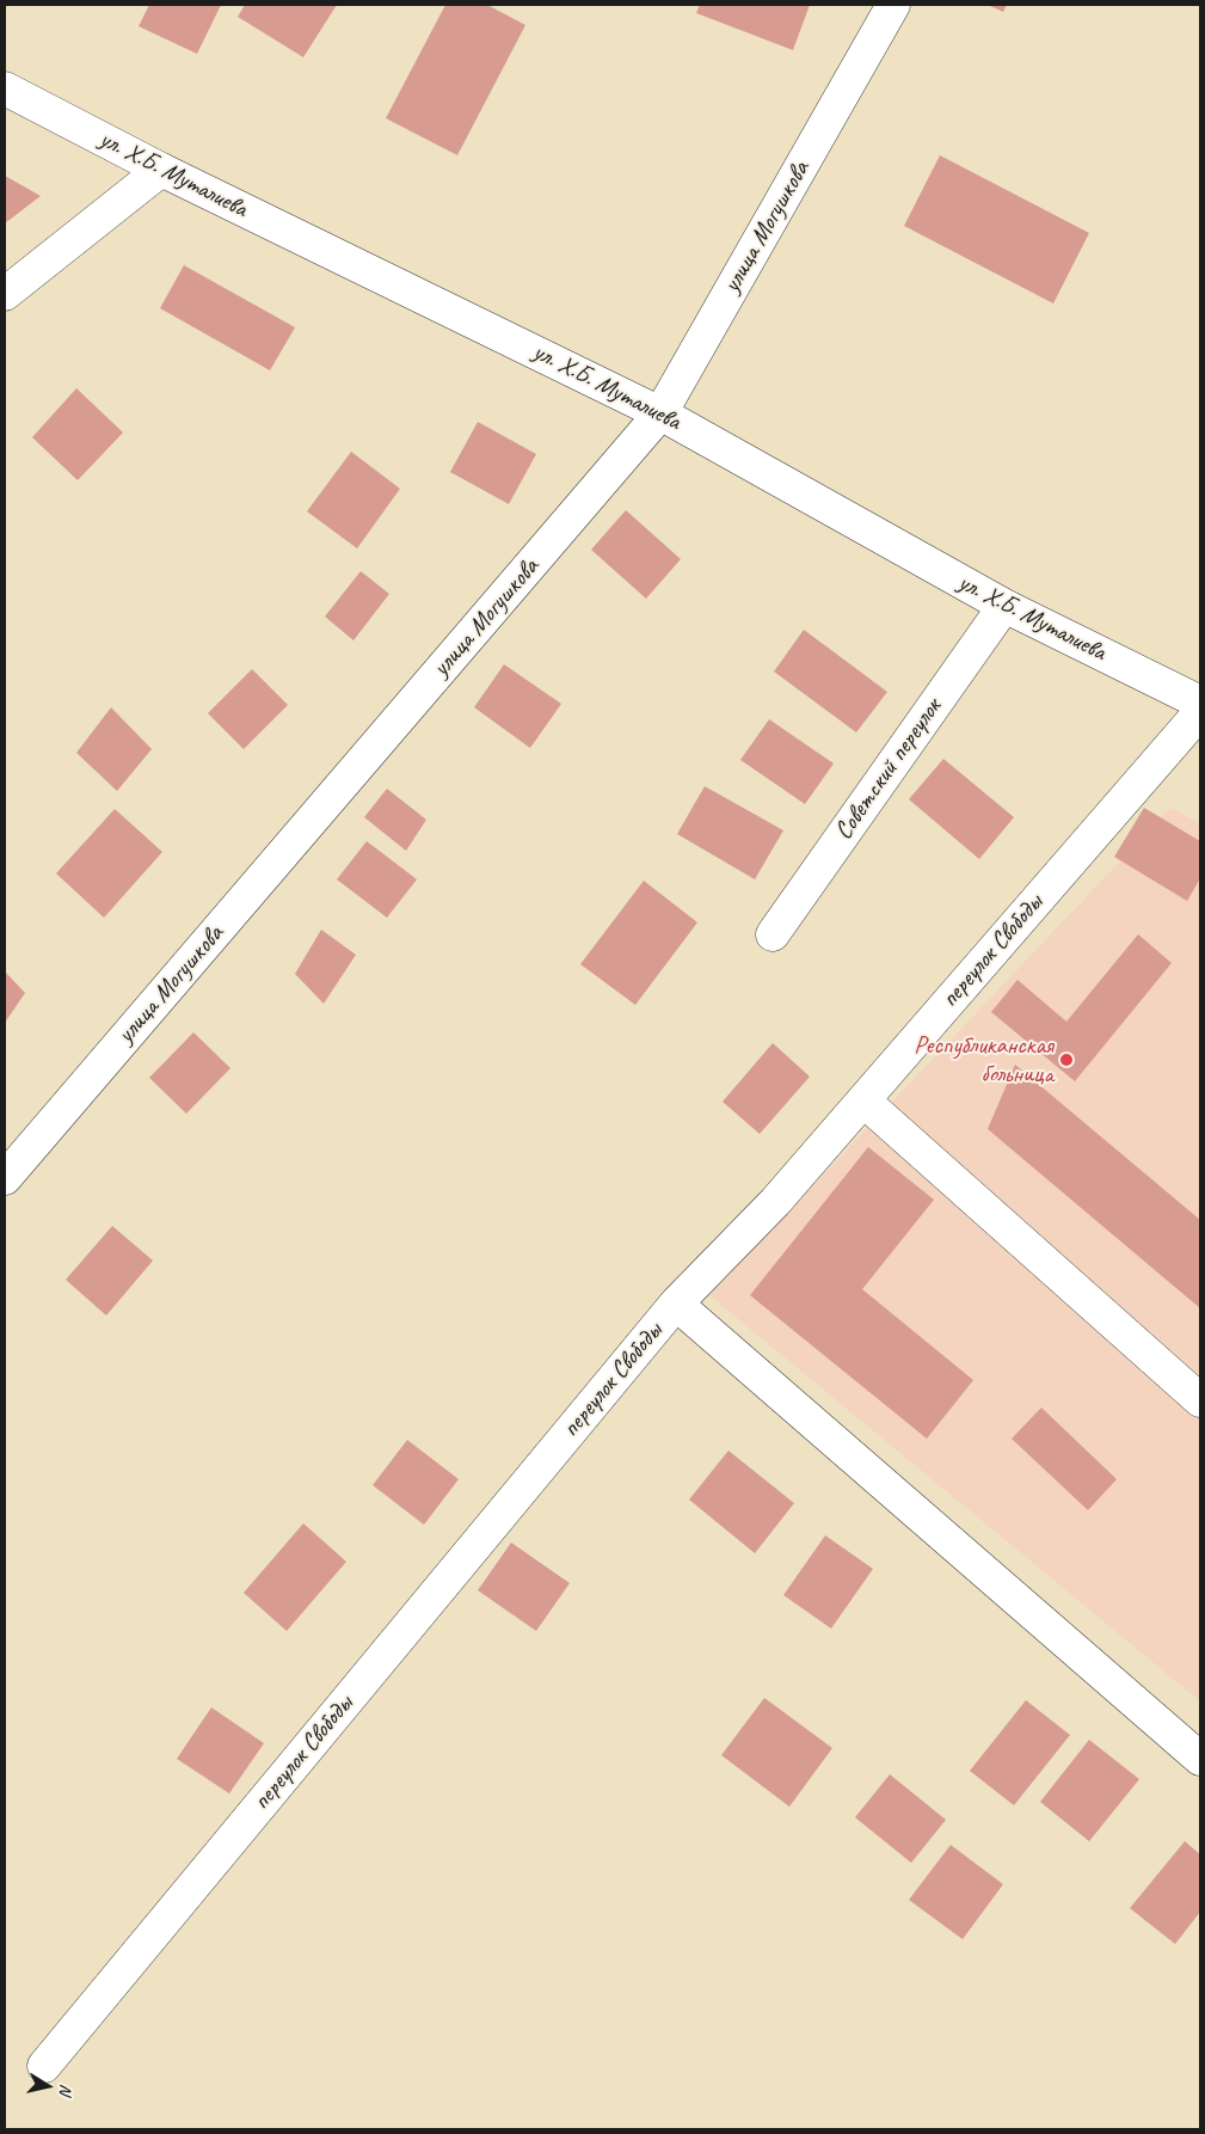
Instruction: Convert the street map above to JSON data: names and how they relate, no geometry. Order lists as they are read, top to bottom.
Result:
{
  "streets": {
    "street": [
      "ул. Х.Б. Муталиева",
      "улица Могушкова",
      "Советский переулок",
      "переулок Свободы"
    ]
  },
  "crossings": [
    ["ул. Х.Б. Муталиева", "улица Могушкова"],
    ["ул. Х.Б. Муталиева", "Советский переулок"]
  ],
  "places": ["Республиканская больница"],
  "north": "right"
}
